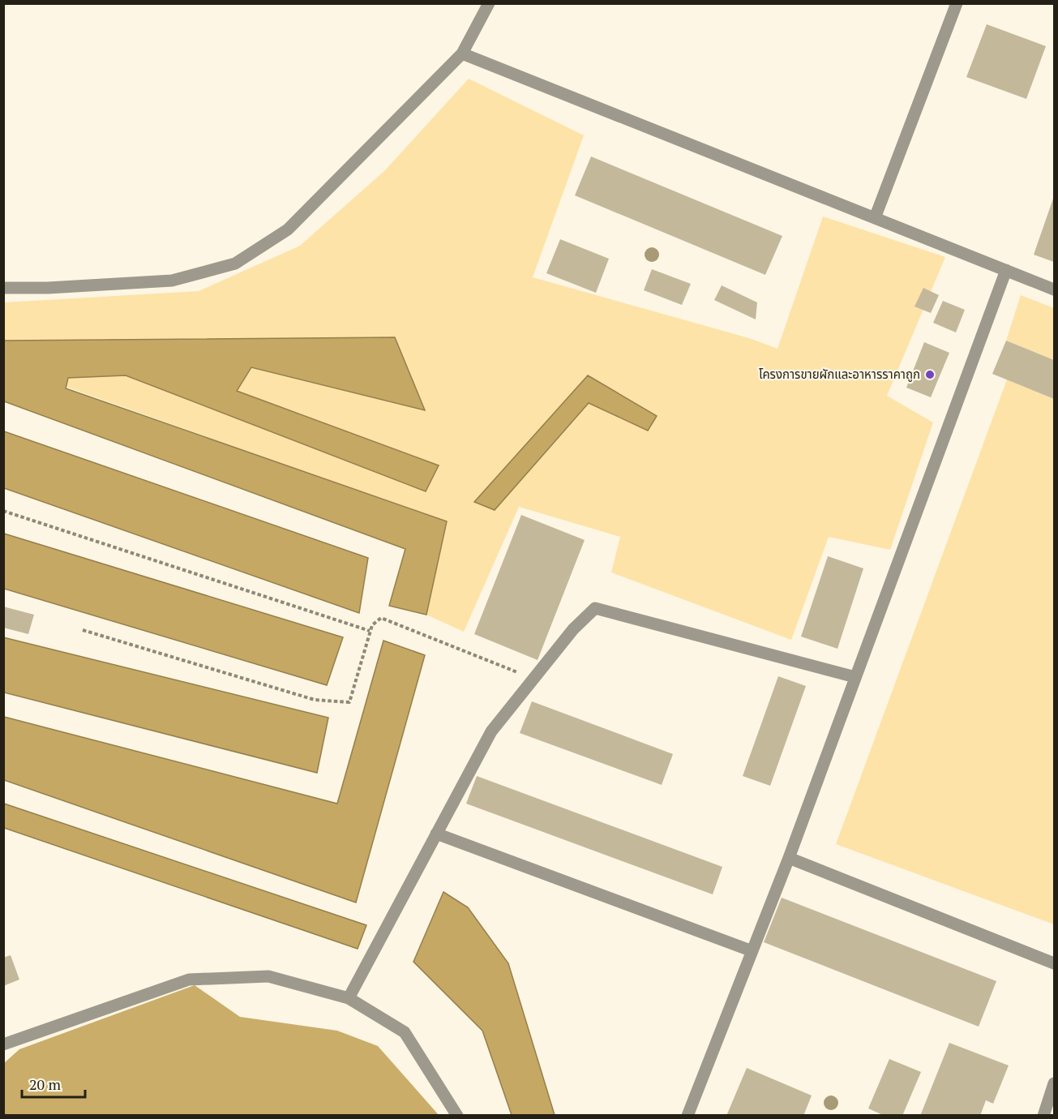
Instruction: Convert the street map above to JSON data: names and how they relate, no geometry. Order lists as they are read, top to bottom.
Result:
{
  "places": ["โครงการขายผักและอาหารราคาถูก"],
  "scale_bar": "20 m"
}
